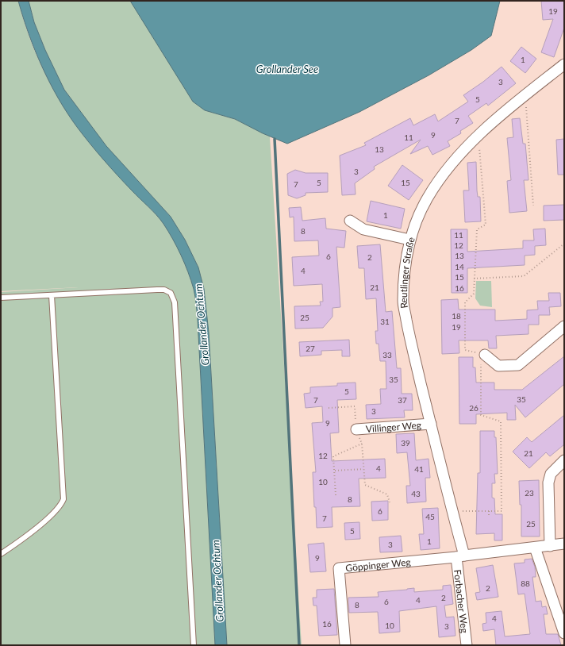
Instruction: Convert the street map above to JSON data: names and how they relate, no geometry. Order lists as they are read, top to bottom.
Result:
{
  "streets": {
    "street": [
      "Reutlinger Straße",
      "Villinger Weg",
      "Göppinger Weg",
      "Forbacher Weg"
    ]
  },
  "crossings": [
    ["Reutlinger Straße", "Villinger Weg"],
    ["Reutlinger Straße", "Göppinger Weg"],
    ["Reutlinger Straße", "Forbacher Weg"],
    ["Göppinger Weg", "Forbacher Weg"]
  ],
  "water": ["Grollander See", "Grollander Ochtum"],
  "house_numbers": [
    "19",
    "1",
    "3",
    "5",
    "7",
    "9",
    "11",
    "13",
    "3",
    "5",
    "15",
    "7",
    "1",
    "8",
    "11",
    "12",
    "13",
    "6",
    "2",
    "14",
    "4",
    "15",
    "21",
    "16",
    "18",
    "25",
    "31",
    "19",
    "27",
    "33",
    "35",
    "5",
    "35",
    "7",
    "37",
    "26",
    "3",
    "9",
    "39",
    "21",
    "12",
    "4",
    "41",
    "10",
    "23",
    "43",
    "8",
    "6",
    "45",
    "7",
    "25",
    "5",
    "1",
    "3",
    "9",
    "88",
    "2",
    "2",
    "4",
    "6",
    "8",
    "4",
    "16",
    "10",
    "3"
  ]
}
